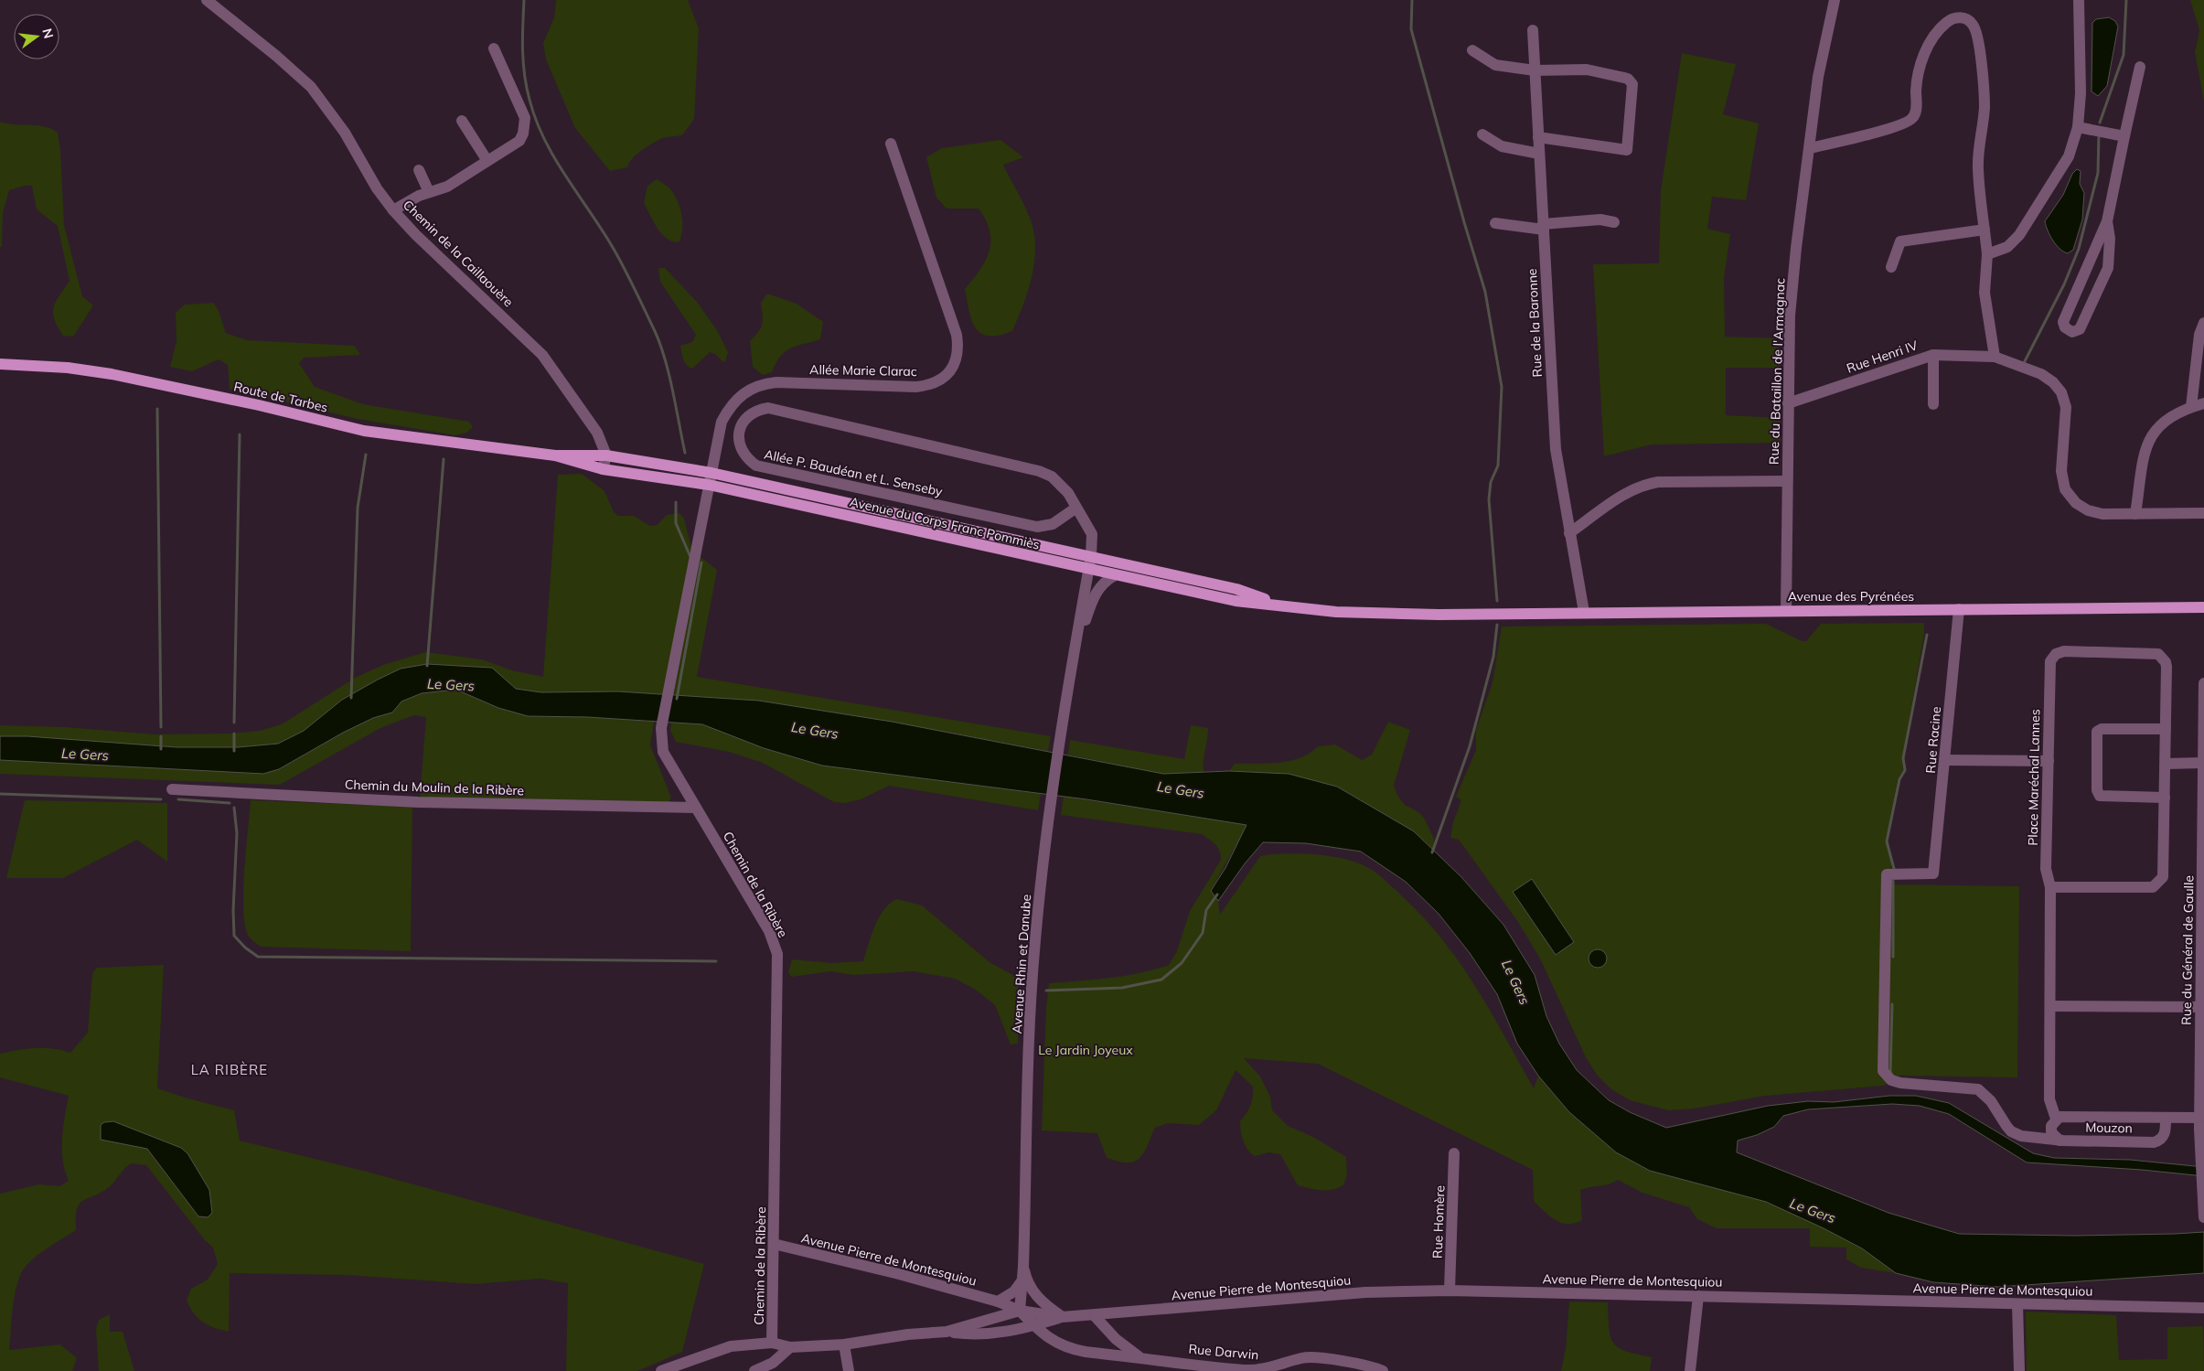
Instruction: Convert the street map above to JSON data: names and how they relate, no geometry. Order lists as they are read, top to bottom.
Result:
{
  "streets": {
    "main road": ["Route de Tarbes", "Avenue du Corps Franc Pommiès", "Avenue des Pyrénées"],
    "street": [
      "Chemin de la Caillaouère",
      "Rue de la Baronne",
      "Rue Henri IV",
      "Allée Marie Clarac",
      "Rue du Bataillon de l'Armagnac",
      "Allée P. Baudéan et L. Senseby",
      "Rue Racine",
      "Place Maréchal Lannes",
      "Chemin du Moulin de la Ribère",
      "Chemin de la Ribère",
      "Rue du Général de Gaulle",
      "Avenue Rhin et Danube",
      "Mouzon",
      "Rue Homère",
      "Avenue Pierre de Montesquiou",
      "Rue Darwin"
    ]
  },
  "crossings": [
    ["Chemin de la Caillaouère", "Route de Tarbes"],
    ["Chemin de la Caillaouère", "Avenue du Corps Franc Pommiès"],
    ["Rue de la Baronne", "Avenue des Pyrénées"],
    ["Rue Henri IV", "Rue du Bataillon de l'Armagnac"],
    ["Allée Marie Clarac", "Avenue du Corps Franc Pommiès"],
    ["Allée Marie Clarac", "Chemin de la Ribère"],
    ["Rue du Bataillon de l'Armagnac", "Avenue des Pyrénées"],
    ["Route de Tarbes", "Avenue du Corps Franc Pommiès"],
    ["Avenue du Corps Franc Pommiès", "Avenue des Pyrénées"],
    ["Avenue du Corps Franc Pommiès", "Chemin de la Ribère"],
    ["Avenue du Corps Franc Pommiès", "Avenue Rhin et Danube"],
    ["Avenue des Pyrénées", "Rue Racine"],
    ["Rue Racine", "Mouzon"],
    ["Chemin du Moulin de la Ribère", "Chemin de la Ribère"],
    ["Chemin de la Ribère", "Avenue Pierre de Montesquiou"],
    ["Rue du Général de Gaulle", "Mouzon"],
    ["Avenue Rhin et Danube", "Avenue Pierre de Montesquiou"],
    ["Avenue Rhin et Danube", "Rue Darwin"],
    ["Rue Homère", "Avenue Pierre de Montesquiou"],
    ["Avenue Pierre de Montesquiou", "Rue Darwin"]
  ],
  "districts": ["LA RIBÈRE"],
  "water": ["Le Gers"],
  "parks": ["Le Jardin Joyeux"],
  "north": "right"
}
